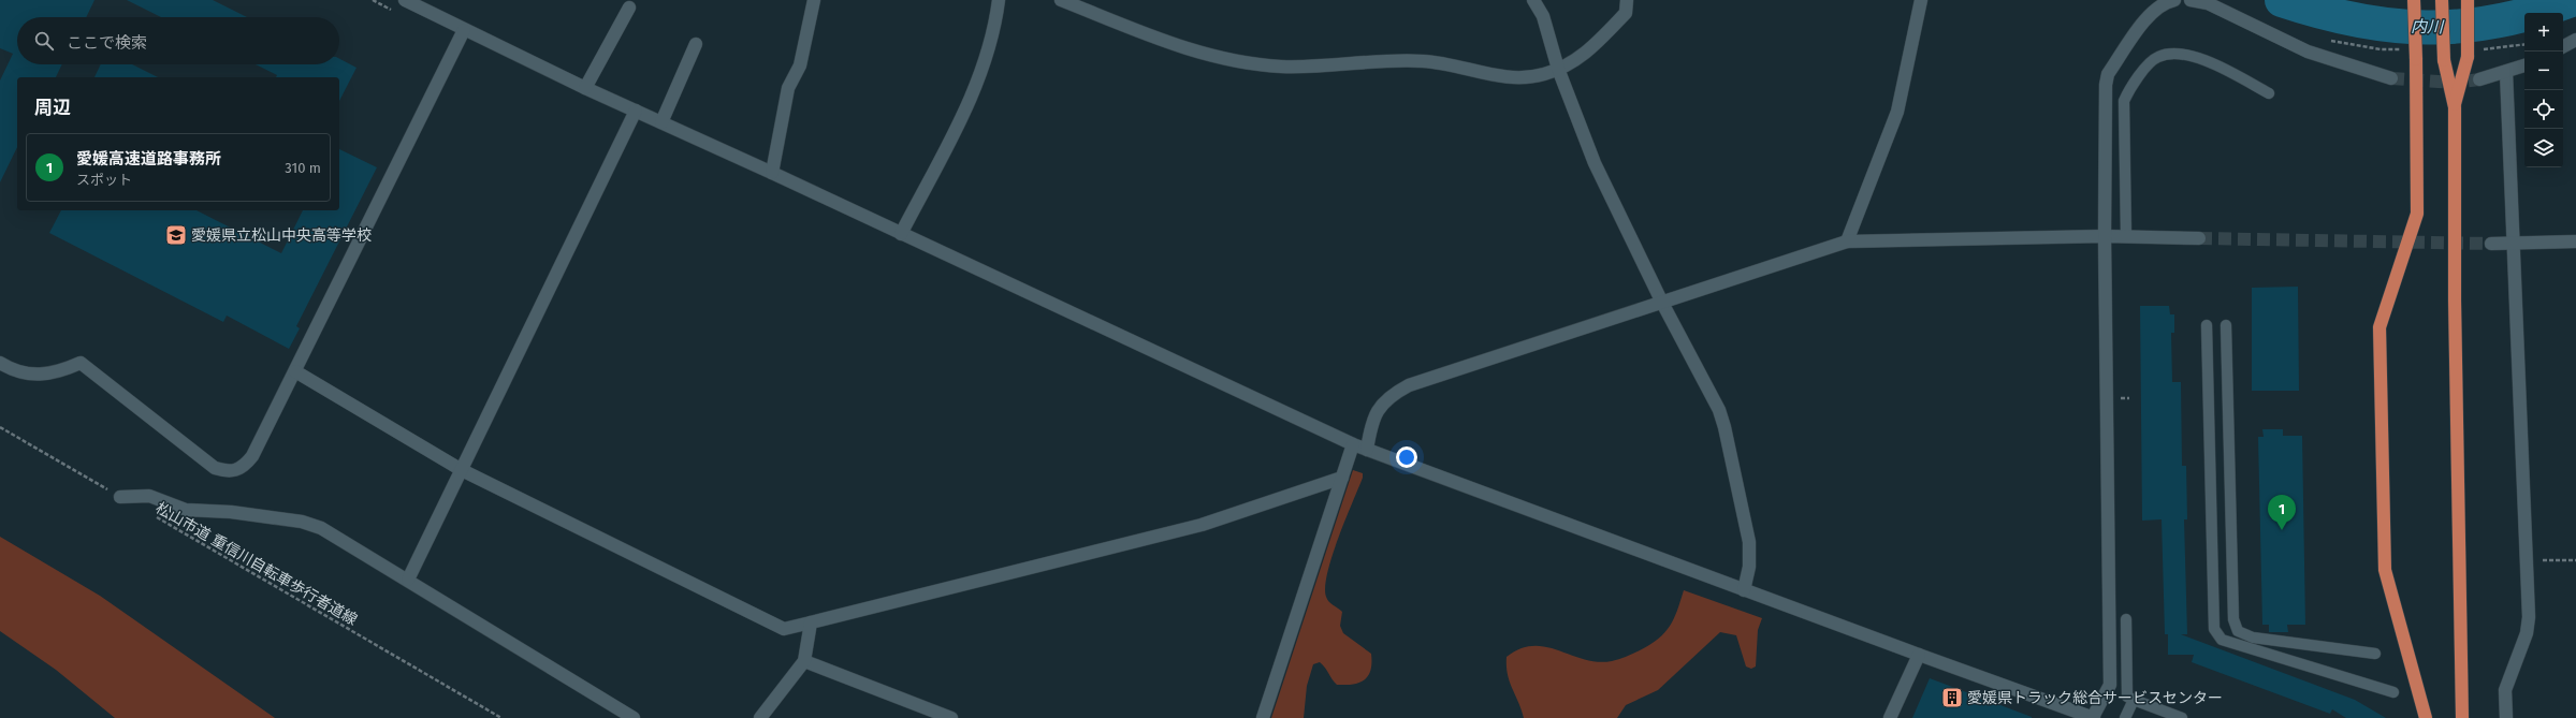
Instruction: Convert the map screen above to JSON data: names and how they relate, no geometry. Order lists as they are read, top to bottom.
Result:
{
  "streets": {
    "path": ["松山市道 重信川自転車歩行者道線"]
  },
  "water": ["内川"],
  "places": {
    "school or university": ["愛媛県立松山中央高等学校"],
    "building": ["愛媛県トラック総合サービスセンター"]
  },
  "page": {
    "map_buttons": ["+", "−"],
    "search": "ここで検索",
    "heading": "周辺",
    "list": [
      {
        "mark": "1",
        "name": "愛媛高速道路事務所",
        "note": "スポット",
        "value": "310 m"
      }
    ],
    "pins": "1"
  }
}
